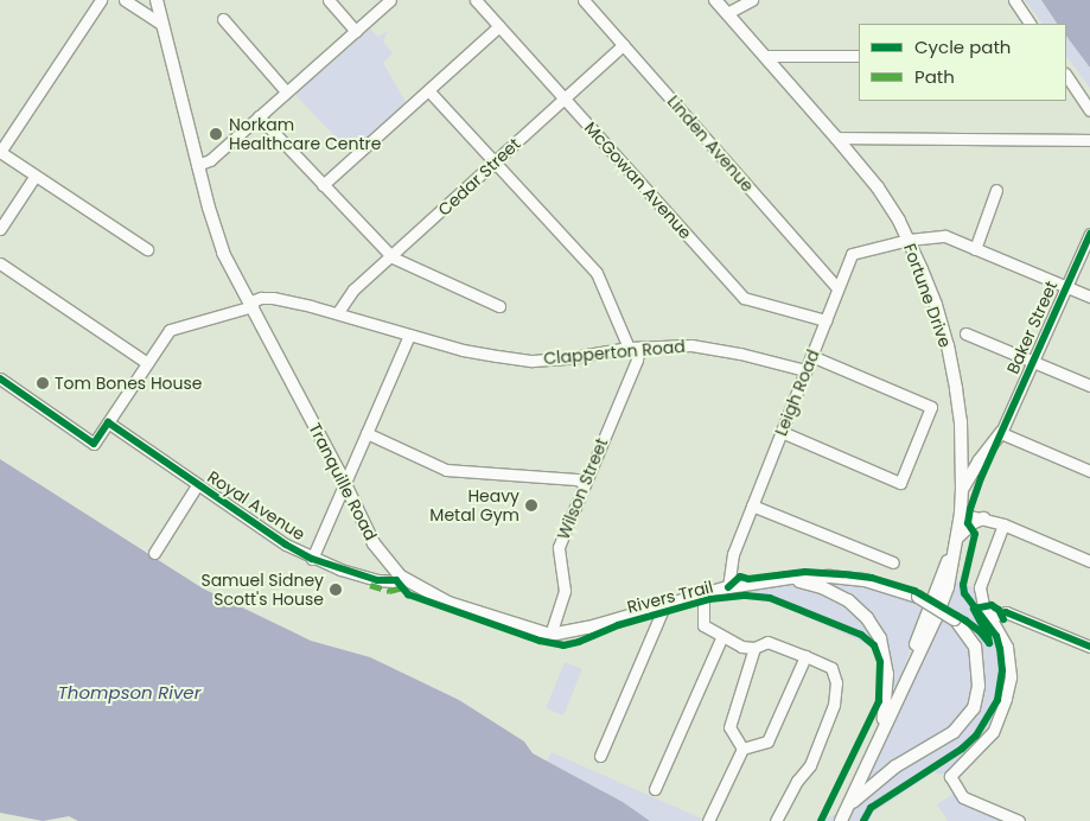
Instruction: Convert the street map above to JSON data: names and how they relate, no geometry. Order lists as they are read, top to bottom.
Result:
{
  "streets": {
    "main road": ["Fortune Drive", "Tranquille Road"],
    "street": [
      "Linden Avenue",
      "Cedar Street",
      "McGowan Avenue",
      "Baker Street",
      "Clapperton Road",
      "Leigh Road",
      "Wilson Street",
      "Royal Avenue"
    ],
    "cycle path": ["Rivers Trail"]
  },
  "crossings": [
    ["Linden Avenue", "Cedar Street"],
    ["Linden Avenue", "Leigh Road"],
    ["Cedar Street", "McGowan Avenue"],
    ["Cedar Street", "Clapperton Road"],
    ["McGowan Avenue", "Leigh Road"],
    ["Fortune Drive", "Leigh Road"],
    ["Fortune Drive", "Tranquille Road"],
    ["Clapperton Road", "Leigh Road"],
    ["Clapperton Road", "Tranquille Road"],
    ["Clapperton Road", "Wilson Street"],
    ["Clapperton Road", "Royal Avenue"],
    ["Leigh Road", "Tranquille Road"],
    ["Tranquille Road", "Wilson Street"],
    ["Tranquille Road", "Royal Avenue"]
  ],
  "water": ["Thompson River"],
  "places": [
    "Norkam Healthcare Centre",
    "Tom Bones House",
    "Heavy Metal Gym",
    "Samuel Sidney Scott's House"
  ],
  "legend": ["Cycle path", "Path"]
}
